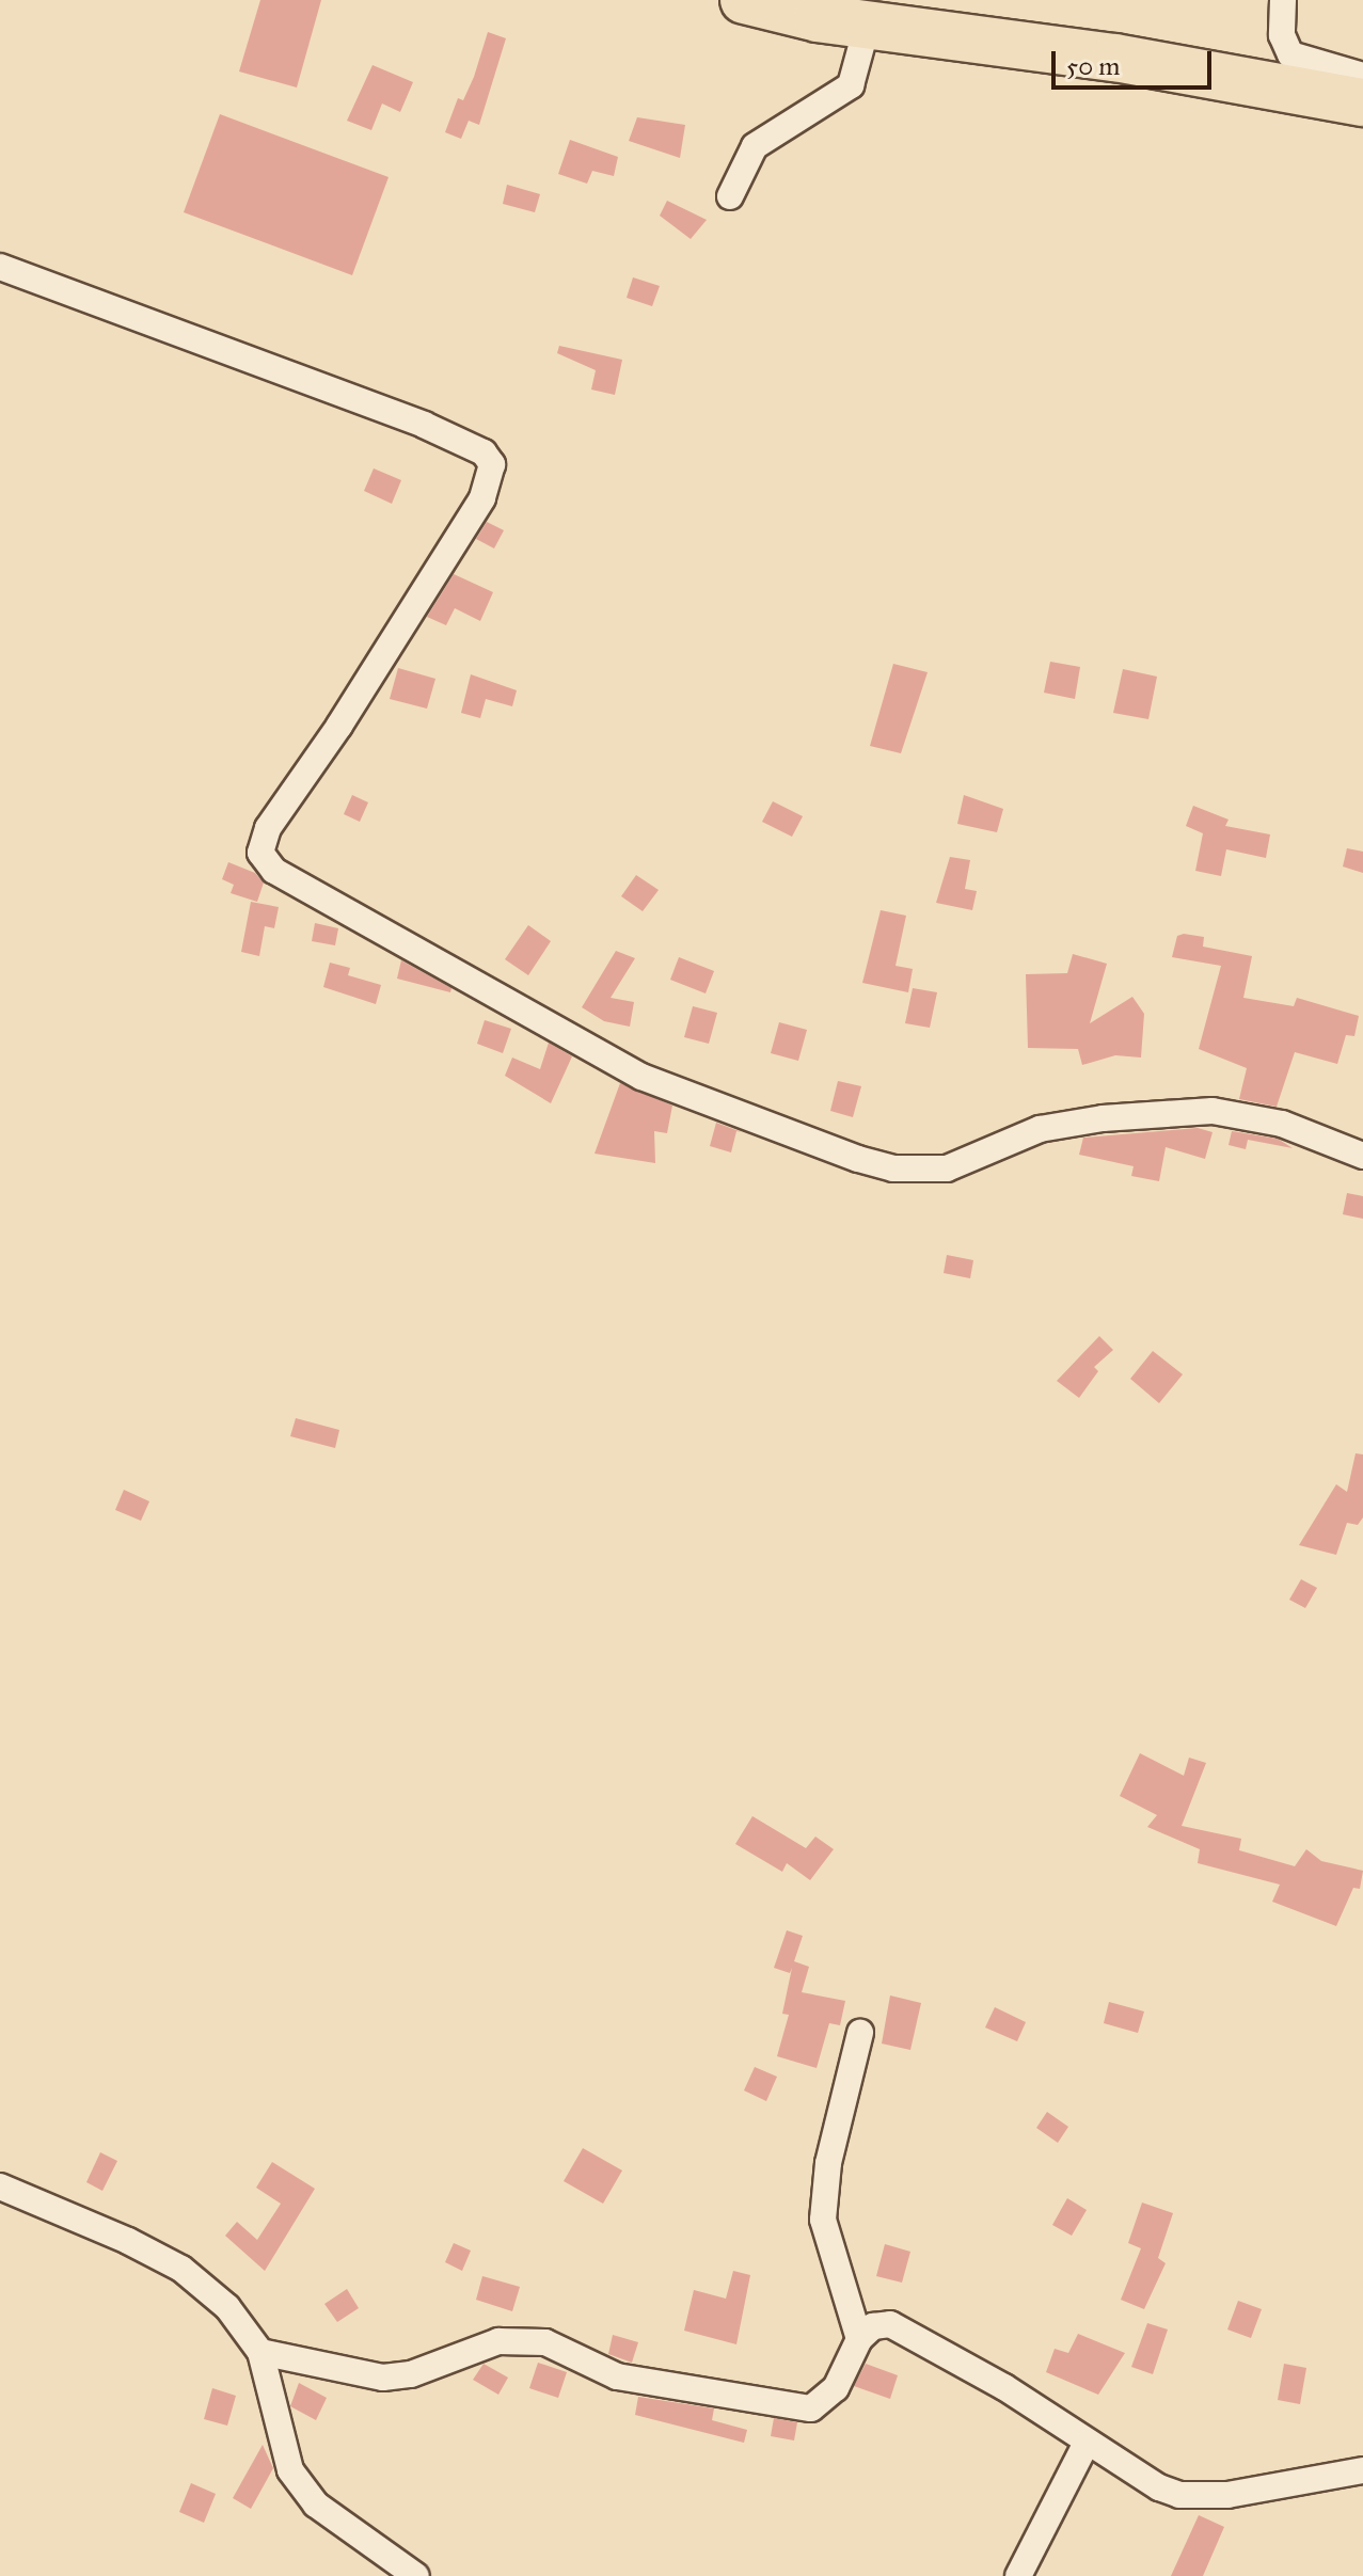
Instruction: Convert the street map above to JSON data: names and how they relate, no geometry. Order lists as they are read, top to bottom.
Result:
{
  "scale_bar": "50 m"
}
